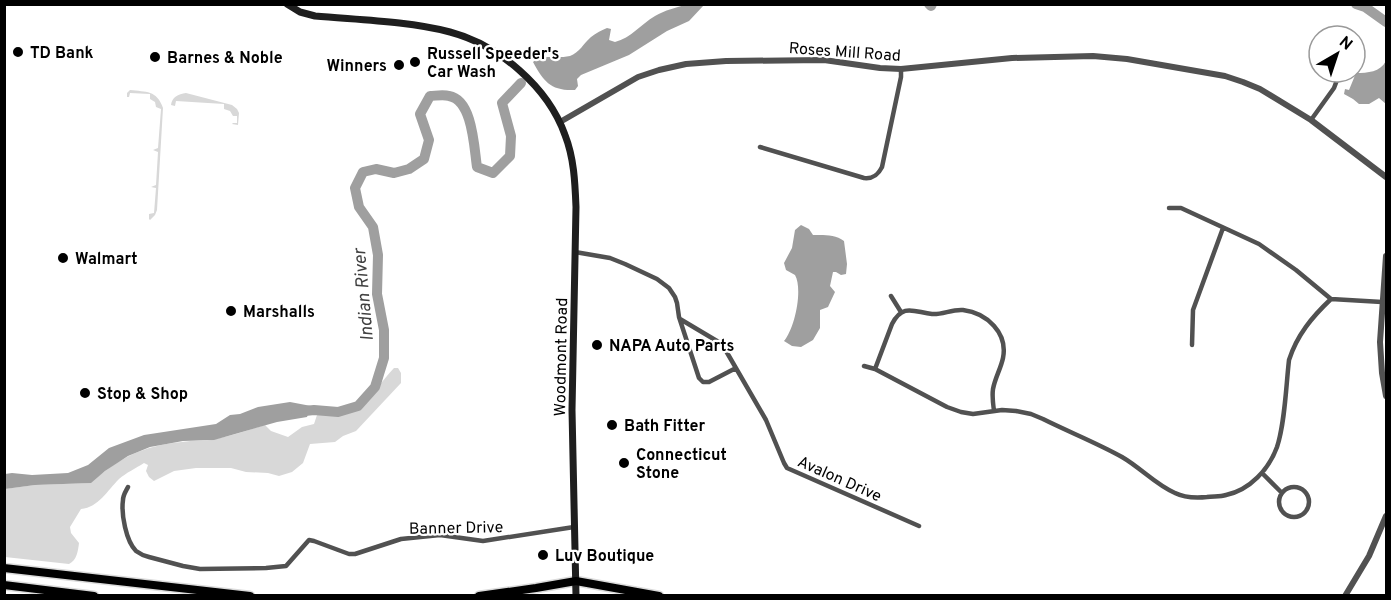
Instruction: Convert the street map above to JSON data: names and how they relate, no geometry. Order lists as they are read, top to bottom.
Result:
{
  "streets": {
    "main road": ["Woodmont Road"],
    "street": ["Roses Mill Road", "Avalon Drive", "Banner Drive"]
  },
  "crossings": [
    ["Roses Mill Road", "Woodmont Road"],
    ["Woodmont Road", "Banner Drive"]
  ],
  "water": ["Indian River"],
  "places": [
    "TD Bank",
    "Barnes & Noble",
    "Russell Speeder's Car Wash",
    "Winners",
    "Walmart",
    "Marshalls",
    "NAPA Auto Parts",
    "Stop & Shop",
    "Bath Fitter",
    "Connecticut Stone",
    "Luv Boutique"
  ],
  "north": "top right"
}
